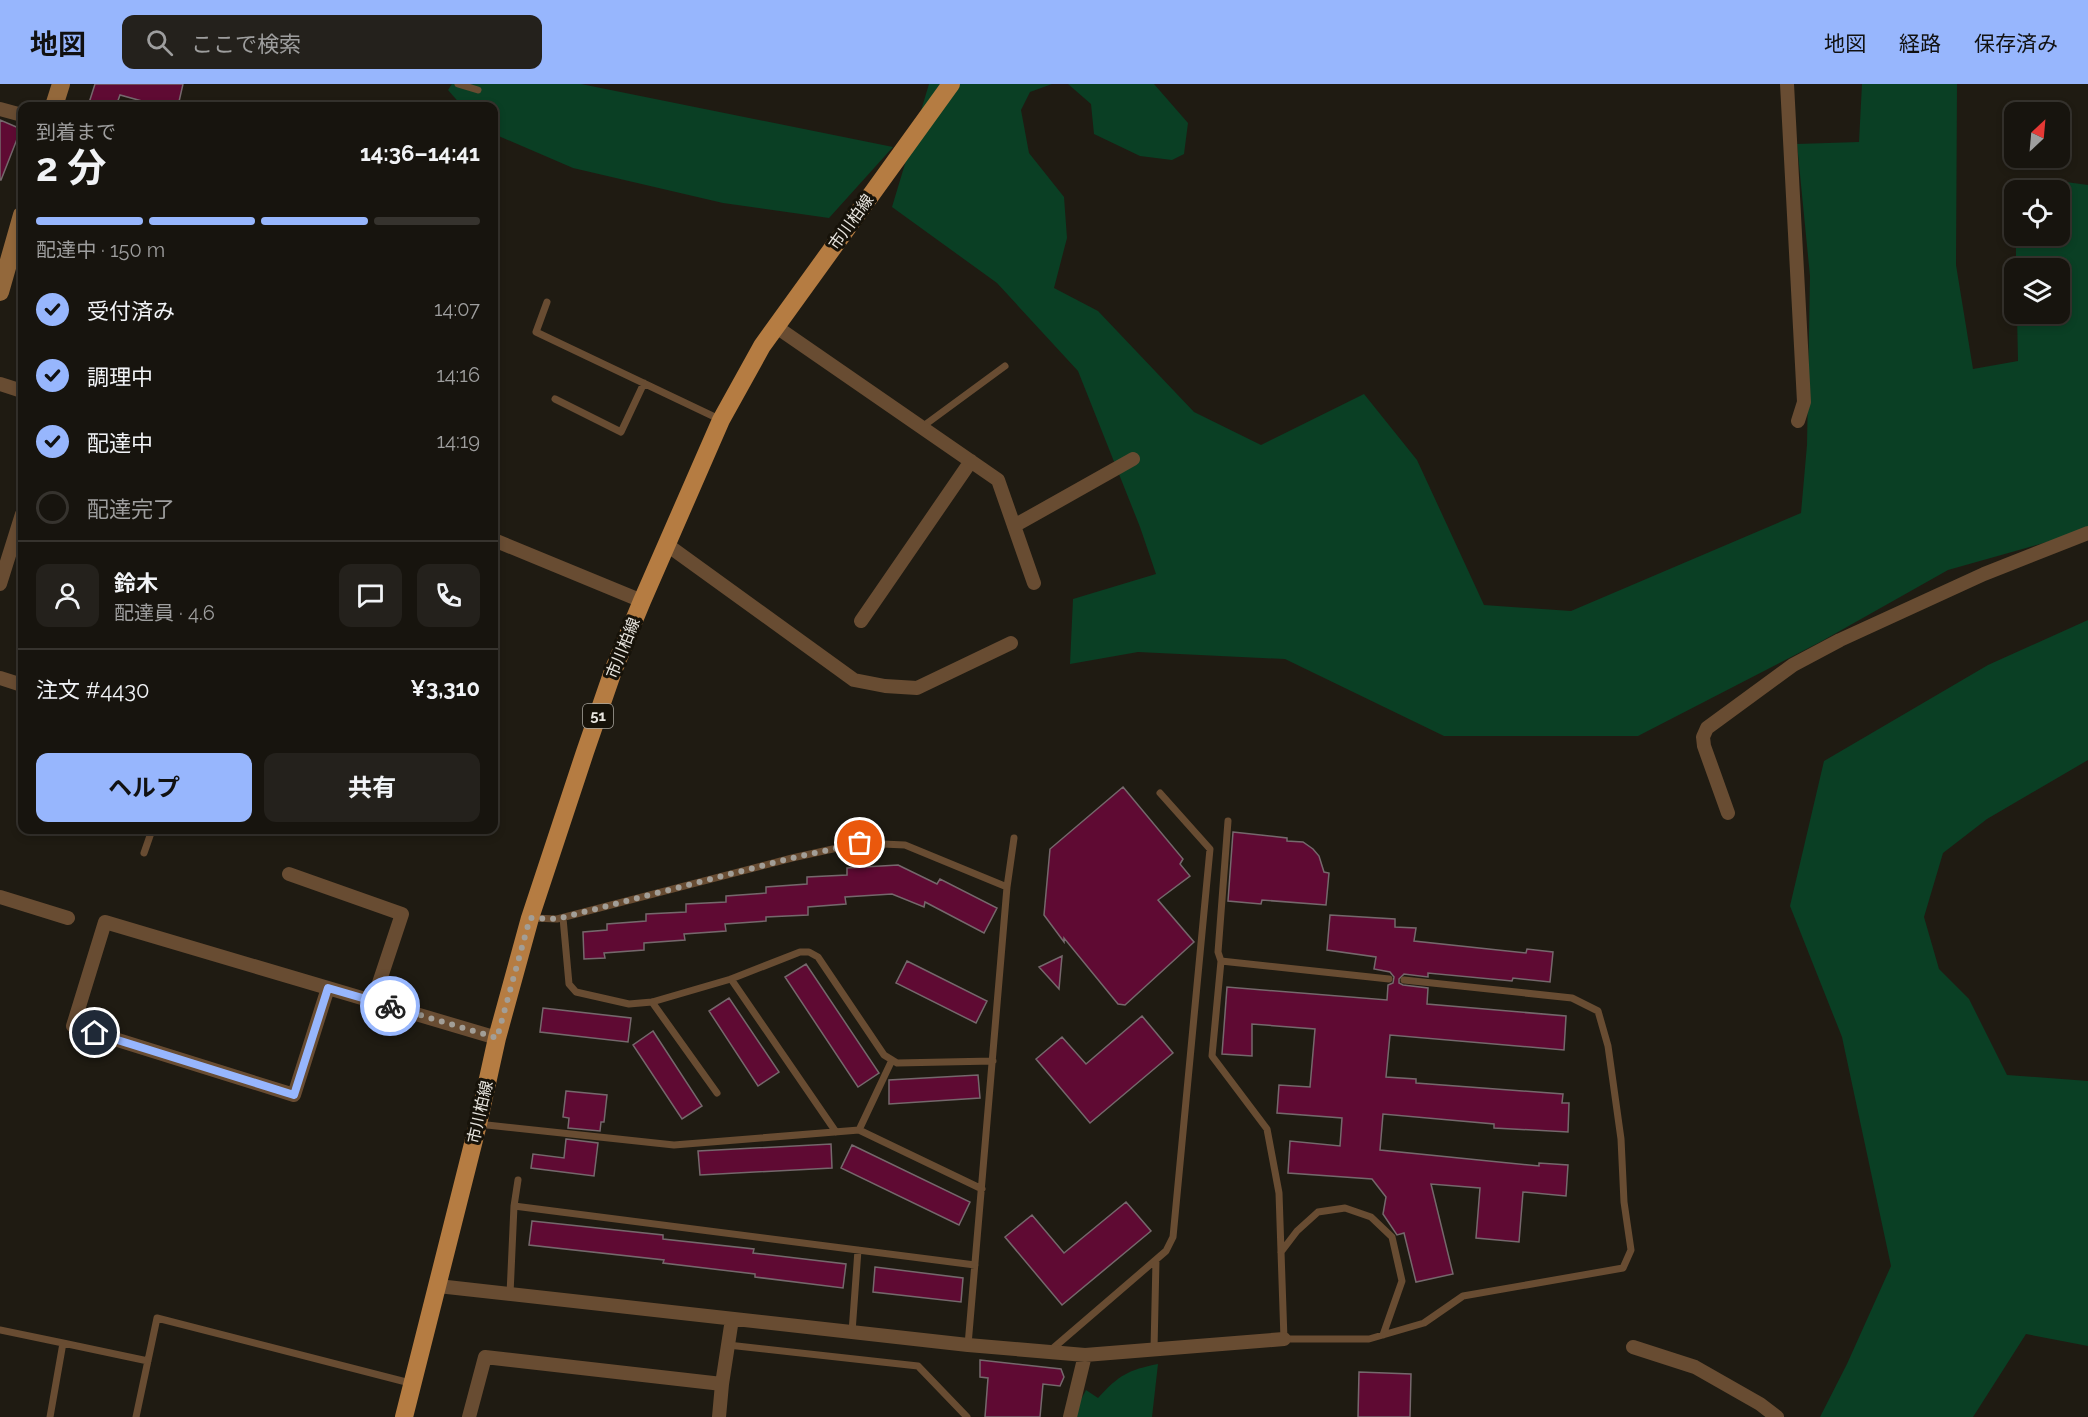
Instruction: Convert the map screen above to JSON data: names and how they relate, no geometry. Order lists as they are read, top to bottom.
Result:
{
  "streets": {
    "main road": ["市川柏線", "51"]
  },
  "north": "top right",
  "page": {
    "header": "地図",
    "search": "ここで検索",
    "nav": ["地図", "経路", "保存済み"],
    "heading": ["2 分", "到着まで", "14:36–14:41"],
    "panel": [
      "鈴木",
      "配達員 · 4.6",
      "注文 #4430",
      "¥3,310"
    ],
    "bar": "配達中 · 150 m",
    "list": [
      ["受付済み", "14:07"],
      ["調理中", "14:16"],
      ["配達中", "14:19"],
      "配達完了"
    ],
    "buttons": ["ヘルプ", "共有"]
  }
}
